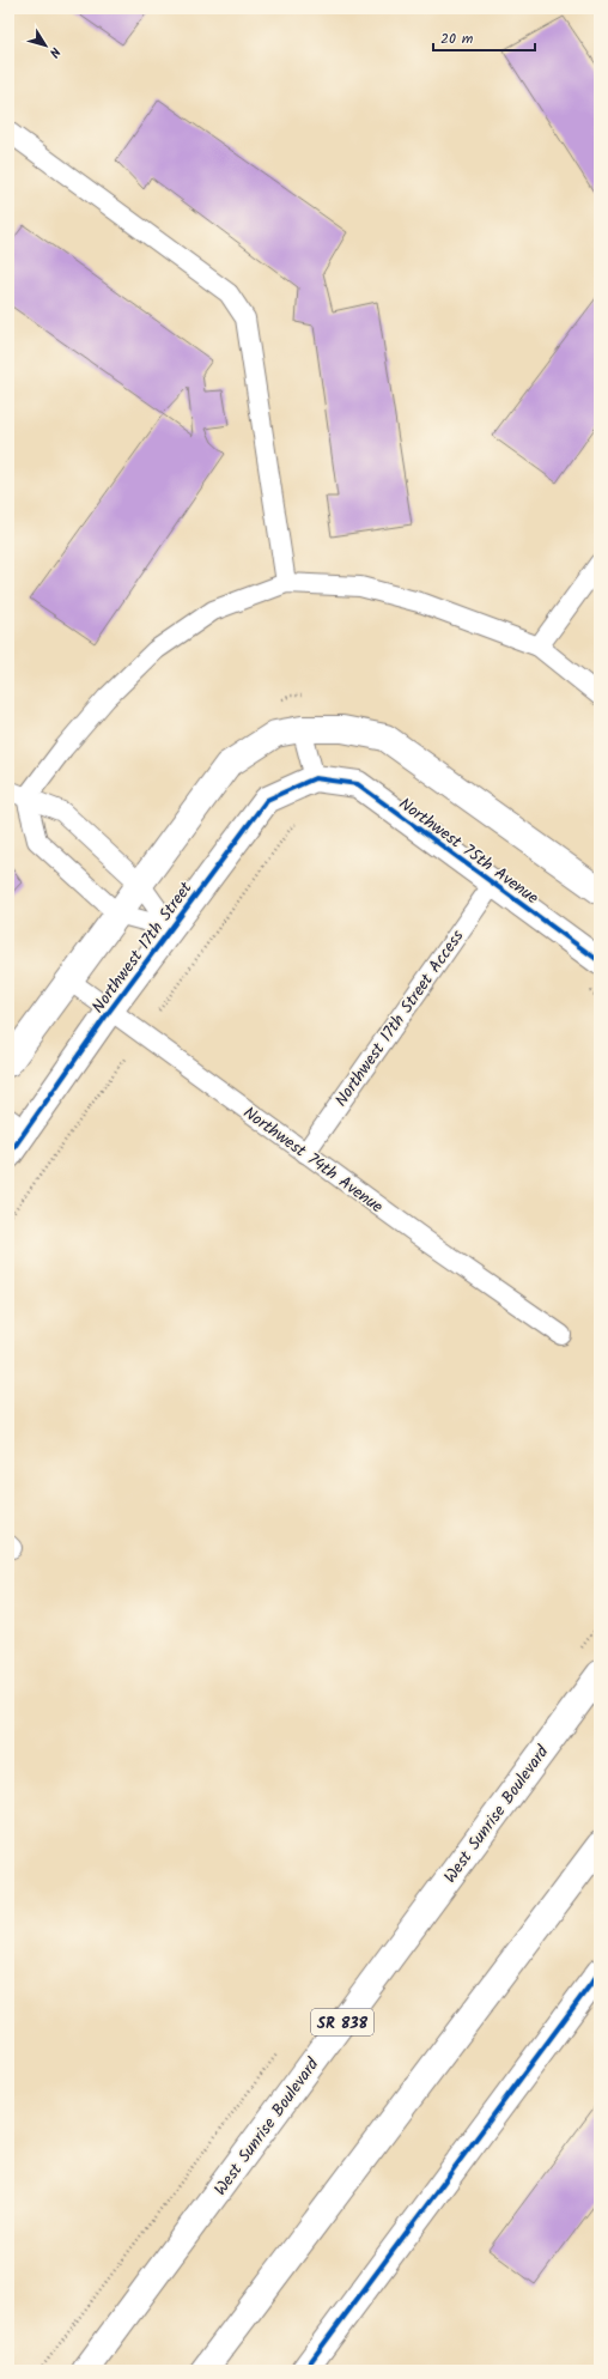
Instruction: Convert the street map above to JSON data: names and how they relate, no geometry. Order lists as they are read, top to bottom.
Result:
{
  "streets": {
    "main road": [
      "Northwest 75th Avenue",
      "Northwest 17th Street",
      "West Sunrise Boulevard",
      "SR 838"
    ],
    "lane": ["Northwest 17th Street Access", "Northwest 74th Avenue"]
  },
  "crossings": [
    ["Northwest 75th Avenue", "Northwest 17th Street"],
    ["Northwest 75th Avenue", "Northwest 17th Street Access"],
    ["Northwest 17th Street", "Northwest 74th Avenue"],
    ["Northwest 17th Street Access", "Northwest 74th Avenue"]
  ],
  "scale_bar": "20 m",
  "north": "bottom right"
}
